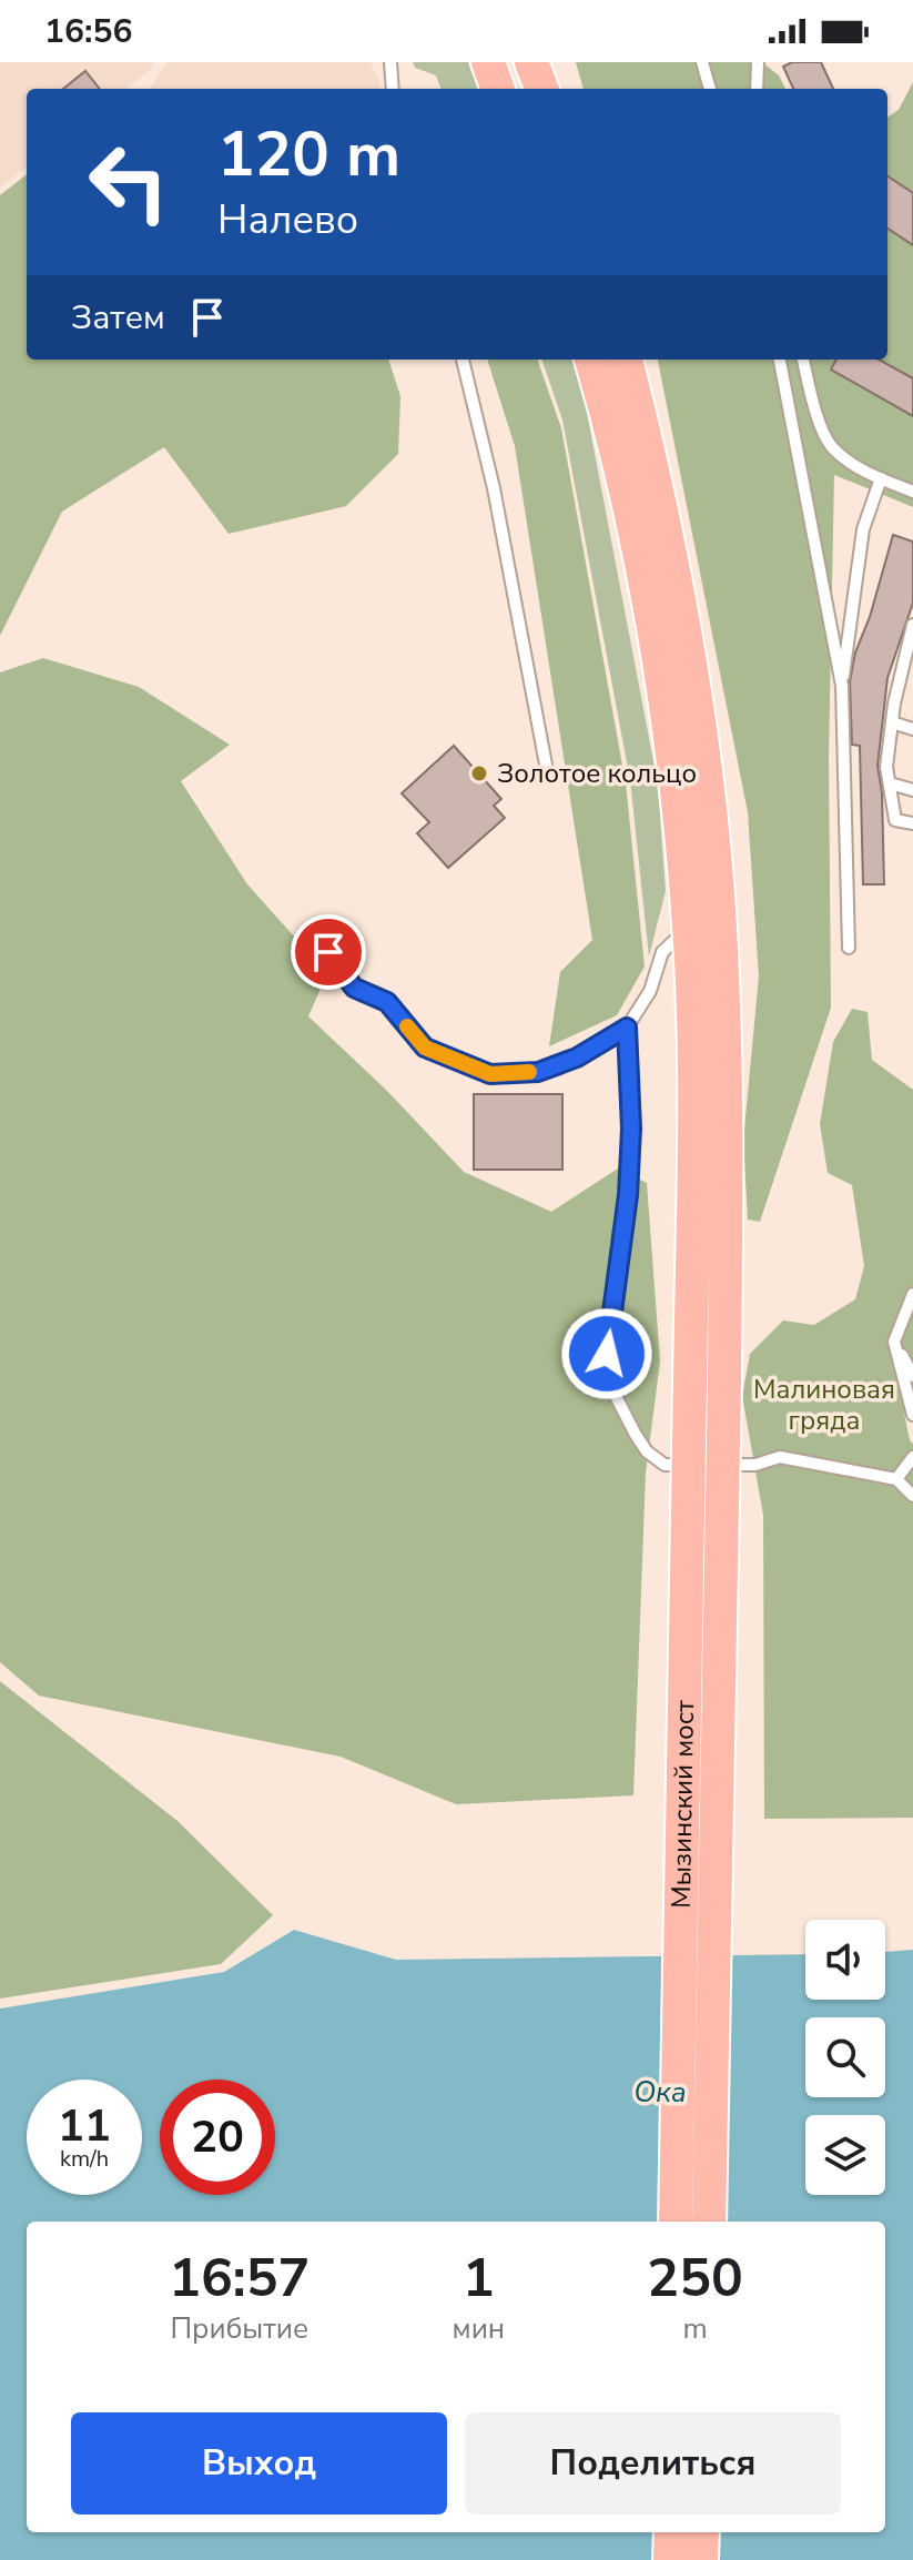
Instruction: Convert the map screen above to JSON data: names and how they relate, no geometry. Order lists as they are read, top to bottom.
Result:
{
  "streets": {
    "main road": ["Мызинский мост"]
  },
  "water": ["Ока"],
  "parks": ["Малиновая гряда"],
  "places": ["Золотое кольцо"],
  "page": {
    "status": "16:56",
    "turn": ["120 m", "Налево"],
    "then": "Затем",
    "speed": "11 km/h",
    "limit": "20",
    "eta": [
      "16:57",
      "Прибытие",
      "1",
      "мин",
      "250",
      "m"
    ],
    "buttons": ["Выход", "Поделиться"]
  }
}
